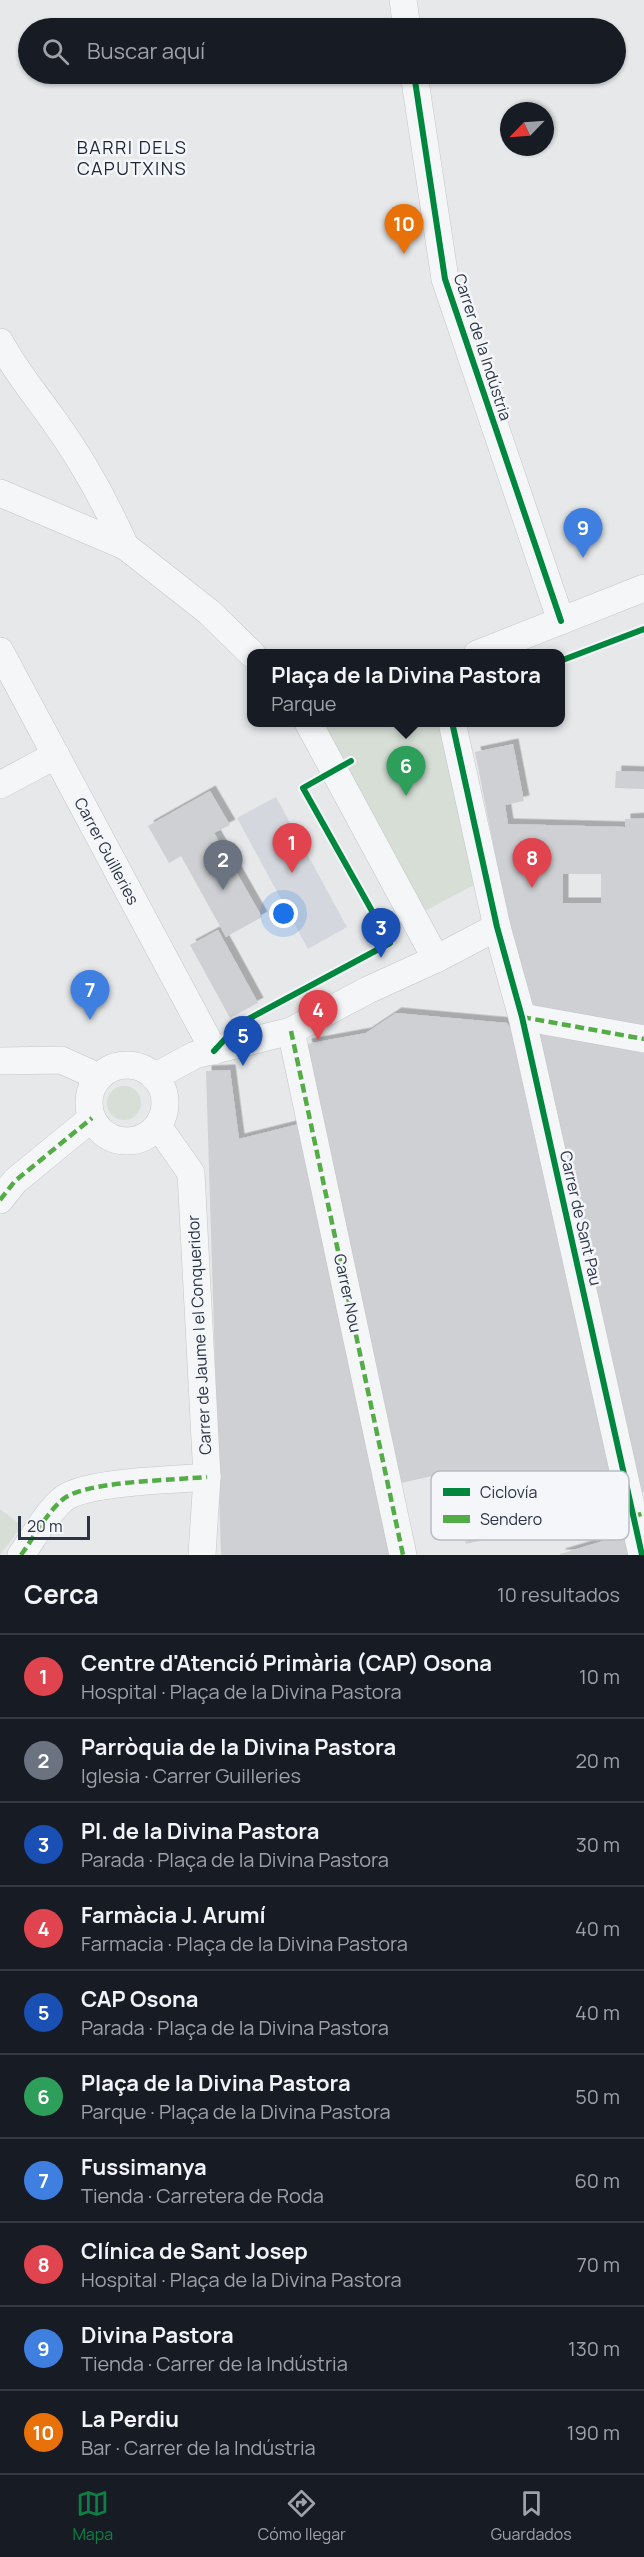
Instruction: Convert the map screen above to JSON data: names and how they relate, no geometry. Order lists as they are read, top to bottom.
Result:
{
  "streets": {
    "street": [
      "Carrer de la Indústria",
      "Carrer Guilleries",
      "Carrer de Sant Pau",
      "Carrer Nou",
      "Carrer de Jaume I el Conqueridor"
    ]
  },
  "districts": ["BARRI DELS CAPUTXINS"],
  "legend": ["Ciclovía", "Sendero"],
  "scale_bar": "20 m",
  "north": "bottom left",
  "page": {
    "search": "Buscar aquí",
    "pins": [
      "10",
      "9",
      "6",
      "1",
      "8",
      "2",
      "3",
      "7",
      "4",
      "5"
    ],
    "popup": ["Plaça de la Divina Pastora", "Parque"],
    "scale": "20 m",
    "heading": ["Cerca", "10 resultados"],
    "list": [
      {
        "mark": "1",
        "name": "Centre d'Atenció Primària (CAP) Osona",
        "note": "Hospital · Plaça de la Divina Pastora",
        "value": "10 m"
      },
      {
        "mark": "2",
        "name": "Parròquia de la Divina Pastora",
        "note": "Iglesia · Carrer Guilleries",
        "value": "20 m"
      },
      {
        "mark": "3",
        "name": "Pl. de la Divina Pastora",
        "note": "Parada · Plaça de la Divina Pastora",
        "value": "30 m"
      },
      {
        "mark": "4",
        "name": "Farmàcia J. Arumí",
        "note": "Farmacia · Plaça de la Divina Pastora",
        "value": "40 m"
      },
      {
        "mark": "5",
        "name": "CAP Osona",
        "note": "Parada · Plaça de la Divina Pastora",
        "value": "40 m"
      },
      {
        "mark": "6",
        "name": "Plaça de la Divina Pastora",
        "note": "Parque · Plaça de la Divina Pastora",
        "value": "50 m"
      },
      {
        "mark": "7",
        "name": "Fussimanya",
        "note": "Tienda · Carretera de Roda",
        "value": "60 m"
      },
      {
        "mark": "8",
        "name": "Clínica de Sant Josep",
        "note": "Hospital · Plaça de la Divina Pastora",
        "value": "70 m"
      },
      {
        "mark": "9",
        "name": "Divina Pastora",
        "note": "Tienda · Carrer de la Indústria",
        "value": "130 m"
      },
      {
        "mark": "10",
        "name": "La Perdiu",
        "note": "Bar · Carrer de la Indústria",
        "value": "190 m"
      }
    ],
    "nav": ["Mapa", "Cómo llegar", "Guardados"]
  }
}
